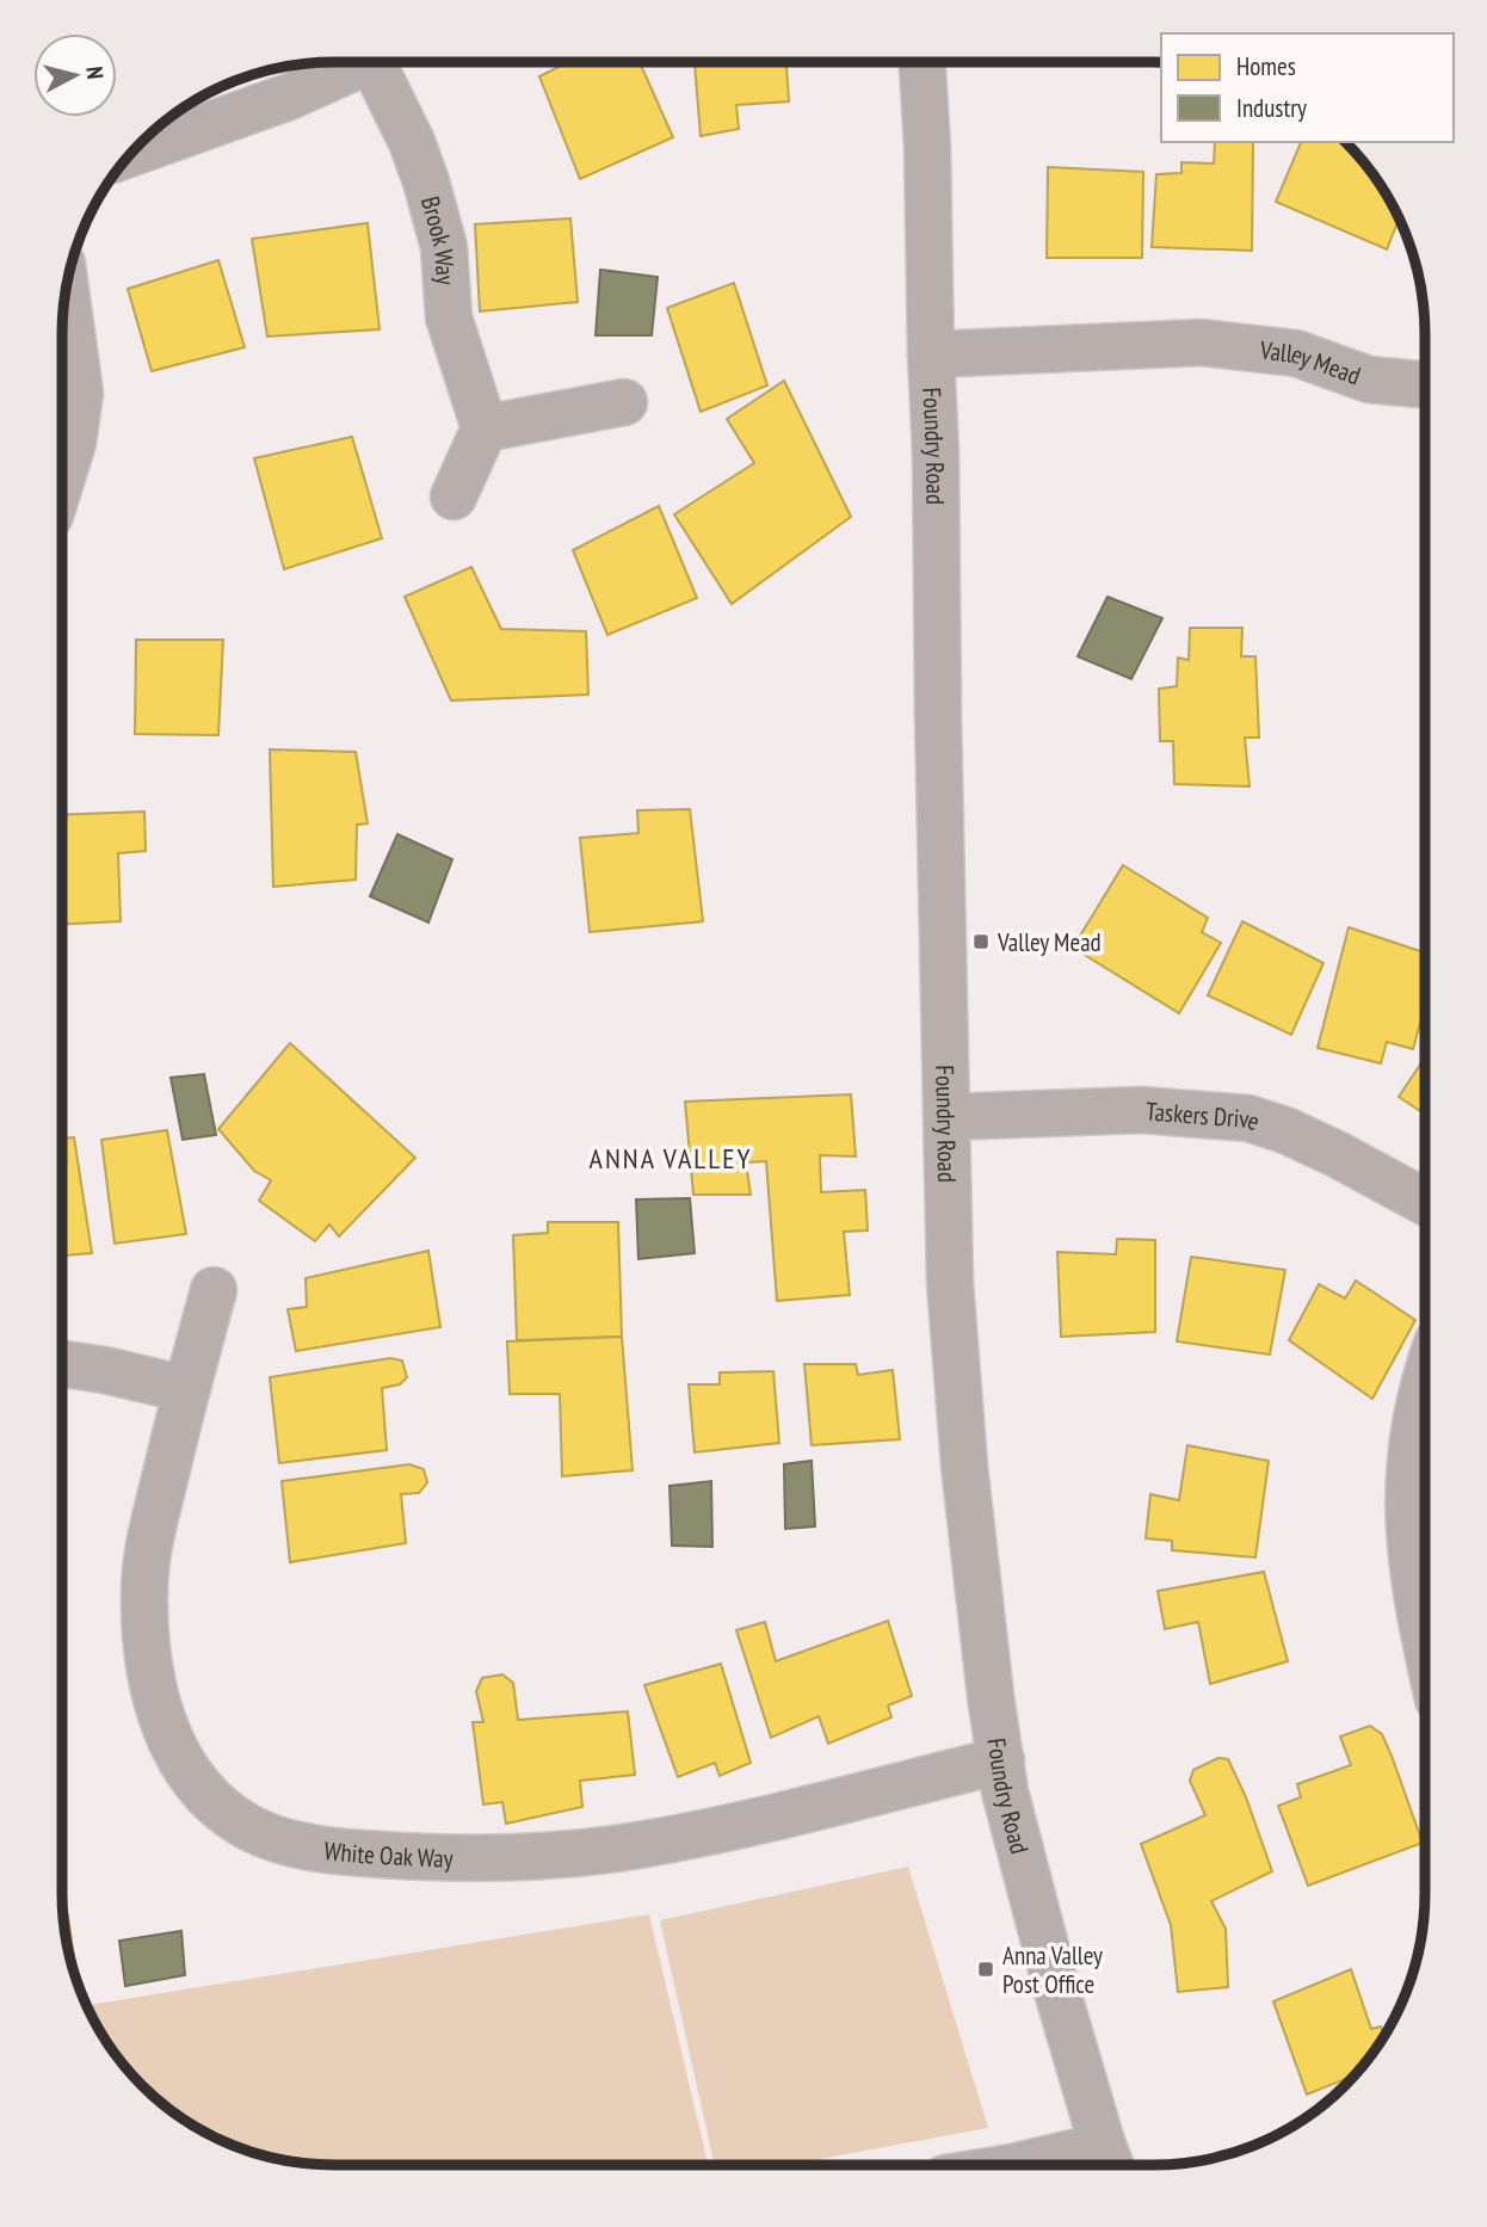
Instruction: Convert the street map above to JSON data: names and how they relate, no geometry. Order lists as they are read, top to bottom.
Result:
{
  "streets": {
    "street": [
      "Brook Way",
      "Valley Mead",
      "Foundry Road",
      "Taskers Drive",
      "White Oak Way"
    ]
  },
  "crossings": [
    ["Valley Mead", "Foundry Road"],
    ["Foundry Road", "Taskers Drive"],
    ["Foundry Road", "White Oak Way"]
  ],
  "districts": ["ANNA VALLEY"],
  "places": {
    "transit": ["Valley Mead", "Anna Valley Post Office"]
  },
  "legend": ["Homes", "Industry"],
  "north": "right"
}
